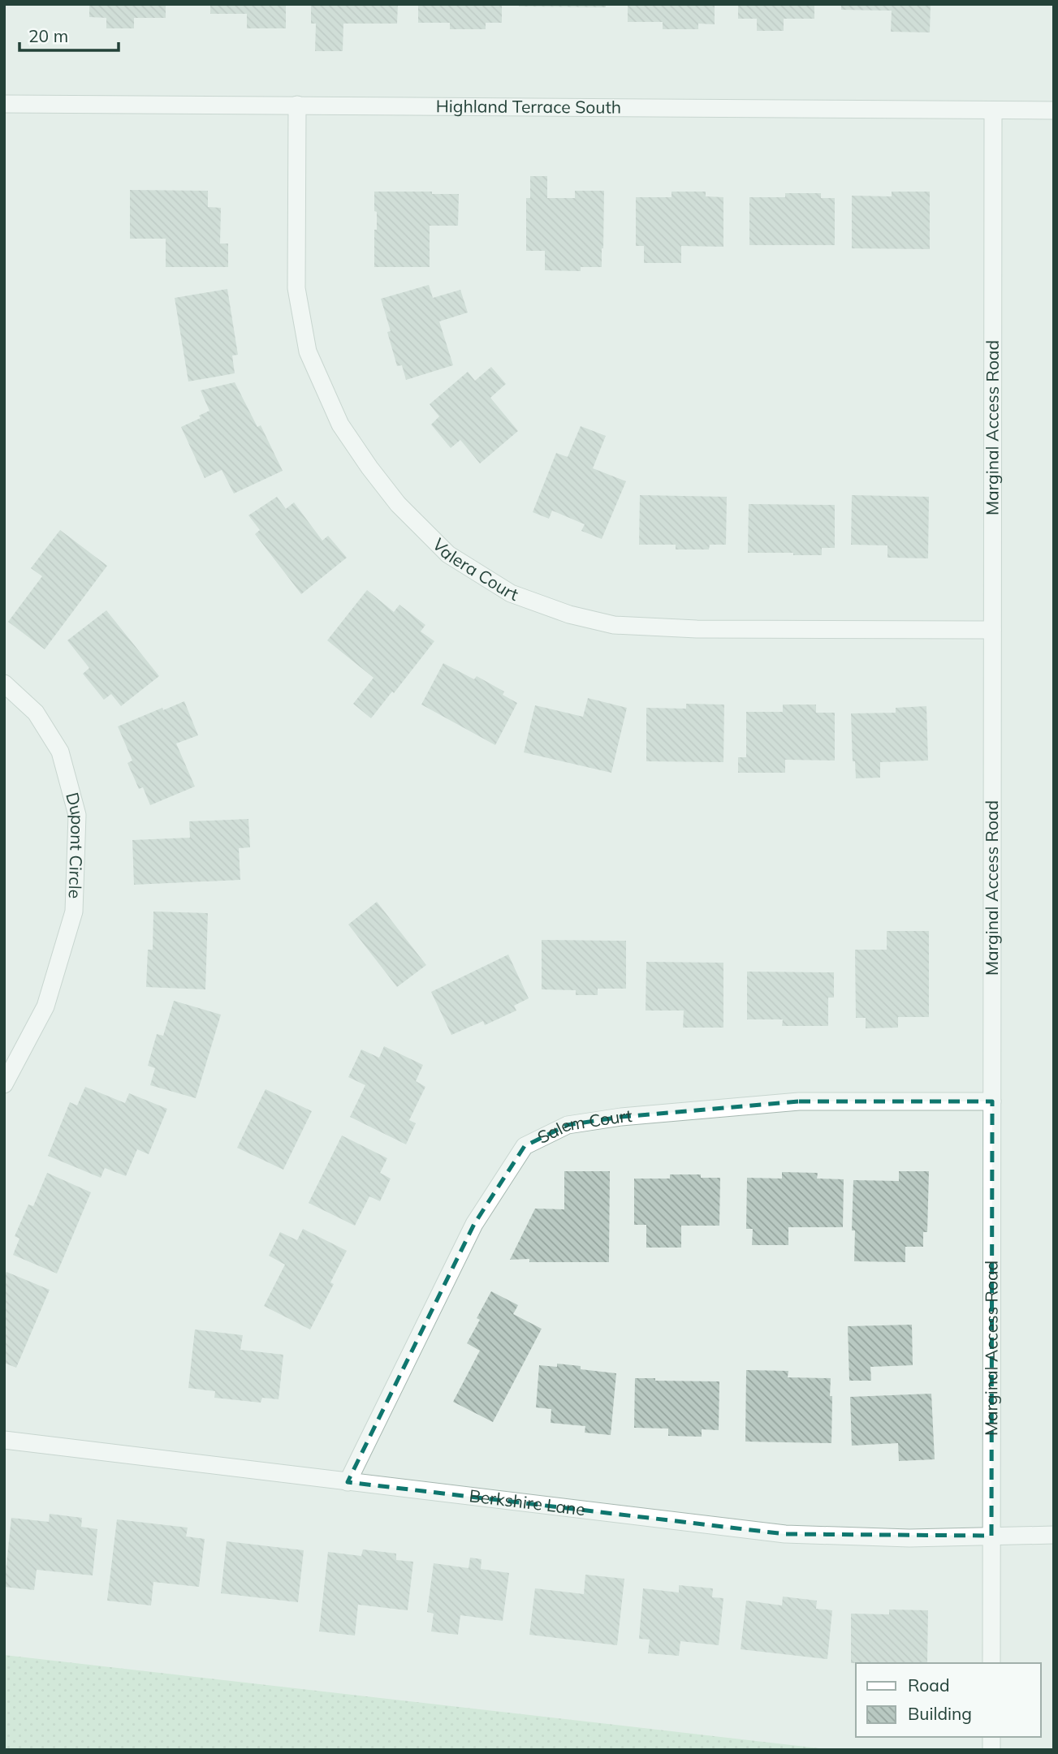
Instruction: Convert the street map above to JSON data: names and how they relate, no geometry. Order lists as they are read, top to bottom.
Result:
{
  "streets": {
    "street": [
      "Highland Terrace South",
      "Marginal Access Road",
      "Valera Court",
      "Dupont Circle",
      "Salem Court",
      "Berkshire Lane"
    ]
  },
  "crossings": [
    ["Highland Terrace South", "Marginal Access Road"],
    ["Highland Terrace South", "Valera Court"],
    ["Marginal Access Road", "Valera Court"],
    ["Marginal Access Road", "Salem Court"],
    ["Marginal Access Road", "Berkshire Lane"],
    ["Salem Court", "Berkshire Lane"]
  ],
  "legend": ["Road", "Building"],
  "scale_bar": "20 m"
}
